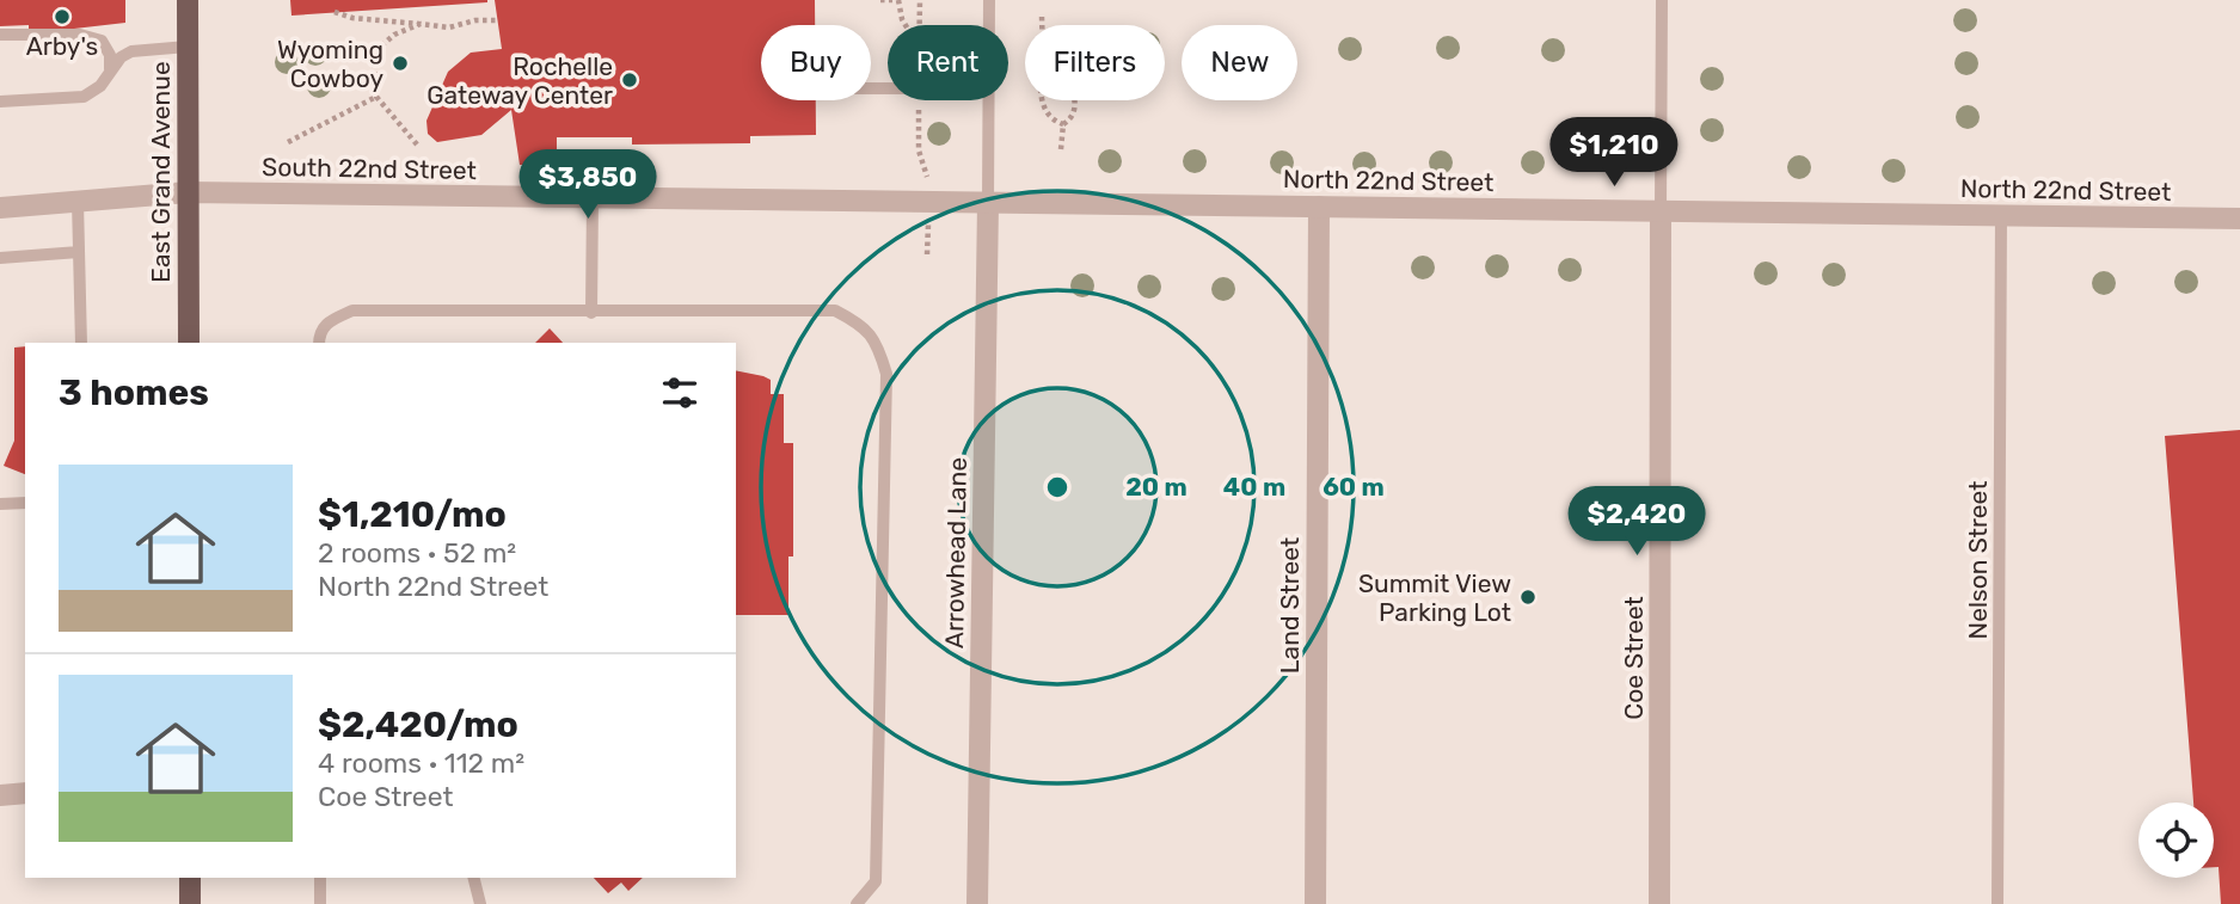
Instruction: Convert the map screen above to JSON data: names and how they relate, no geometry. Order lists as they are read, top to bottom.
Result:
{
  "streets": {
    "main road": ["East Grand Avenue"],
    "street": [
      "South 22nd Street",
      "North 22nd Street",
      "Arrowhead Lane",
      "Land Street",
      "Coe Street"
    ],
    "lane": ["Nelson Street"]
  },
  "crossings": [
    ["South 22nd Street", "East Grand Avenue"],
    ["South 22nd Street", "North 22nd Street"],
    ["South 22nd Street", "Arrowhead Lane"],
    ["North 22nd Street", "Arrowhead Lane"],
    ["North 22nd Street", "Nelson Street"],
    ["North 22nd Street", "Land Street"],
    ["North 22nd Street", "Coe Street"]
  ],
  "places": [
    "Arby's",
    "Wyoming Cowboy",
    "Rochelle Gateway Center",
    "Summit View Parking Lot"
  ],
  "page": {
    "chip": [
      "Buy",
      "Rent",
      "Filters",
      "New"
    ],
    "price": ["$1,210", "$3,850", "$2,420"],
    "heading": "3 homes",
    "list": [
      {
        "name": "$1,210/mo",
        "note": "2 rooms · 52 m² · North 22nd Street"
      },
      {
        "name": "$2,420/mo",
        "note": "4 rooms · 112 m² · Coe Street"
      }
    ]
  },
  "rings": ["20 m", "40 m", "60 m"]
}
